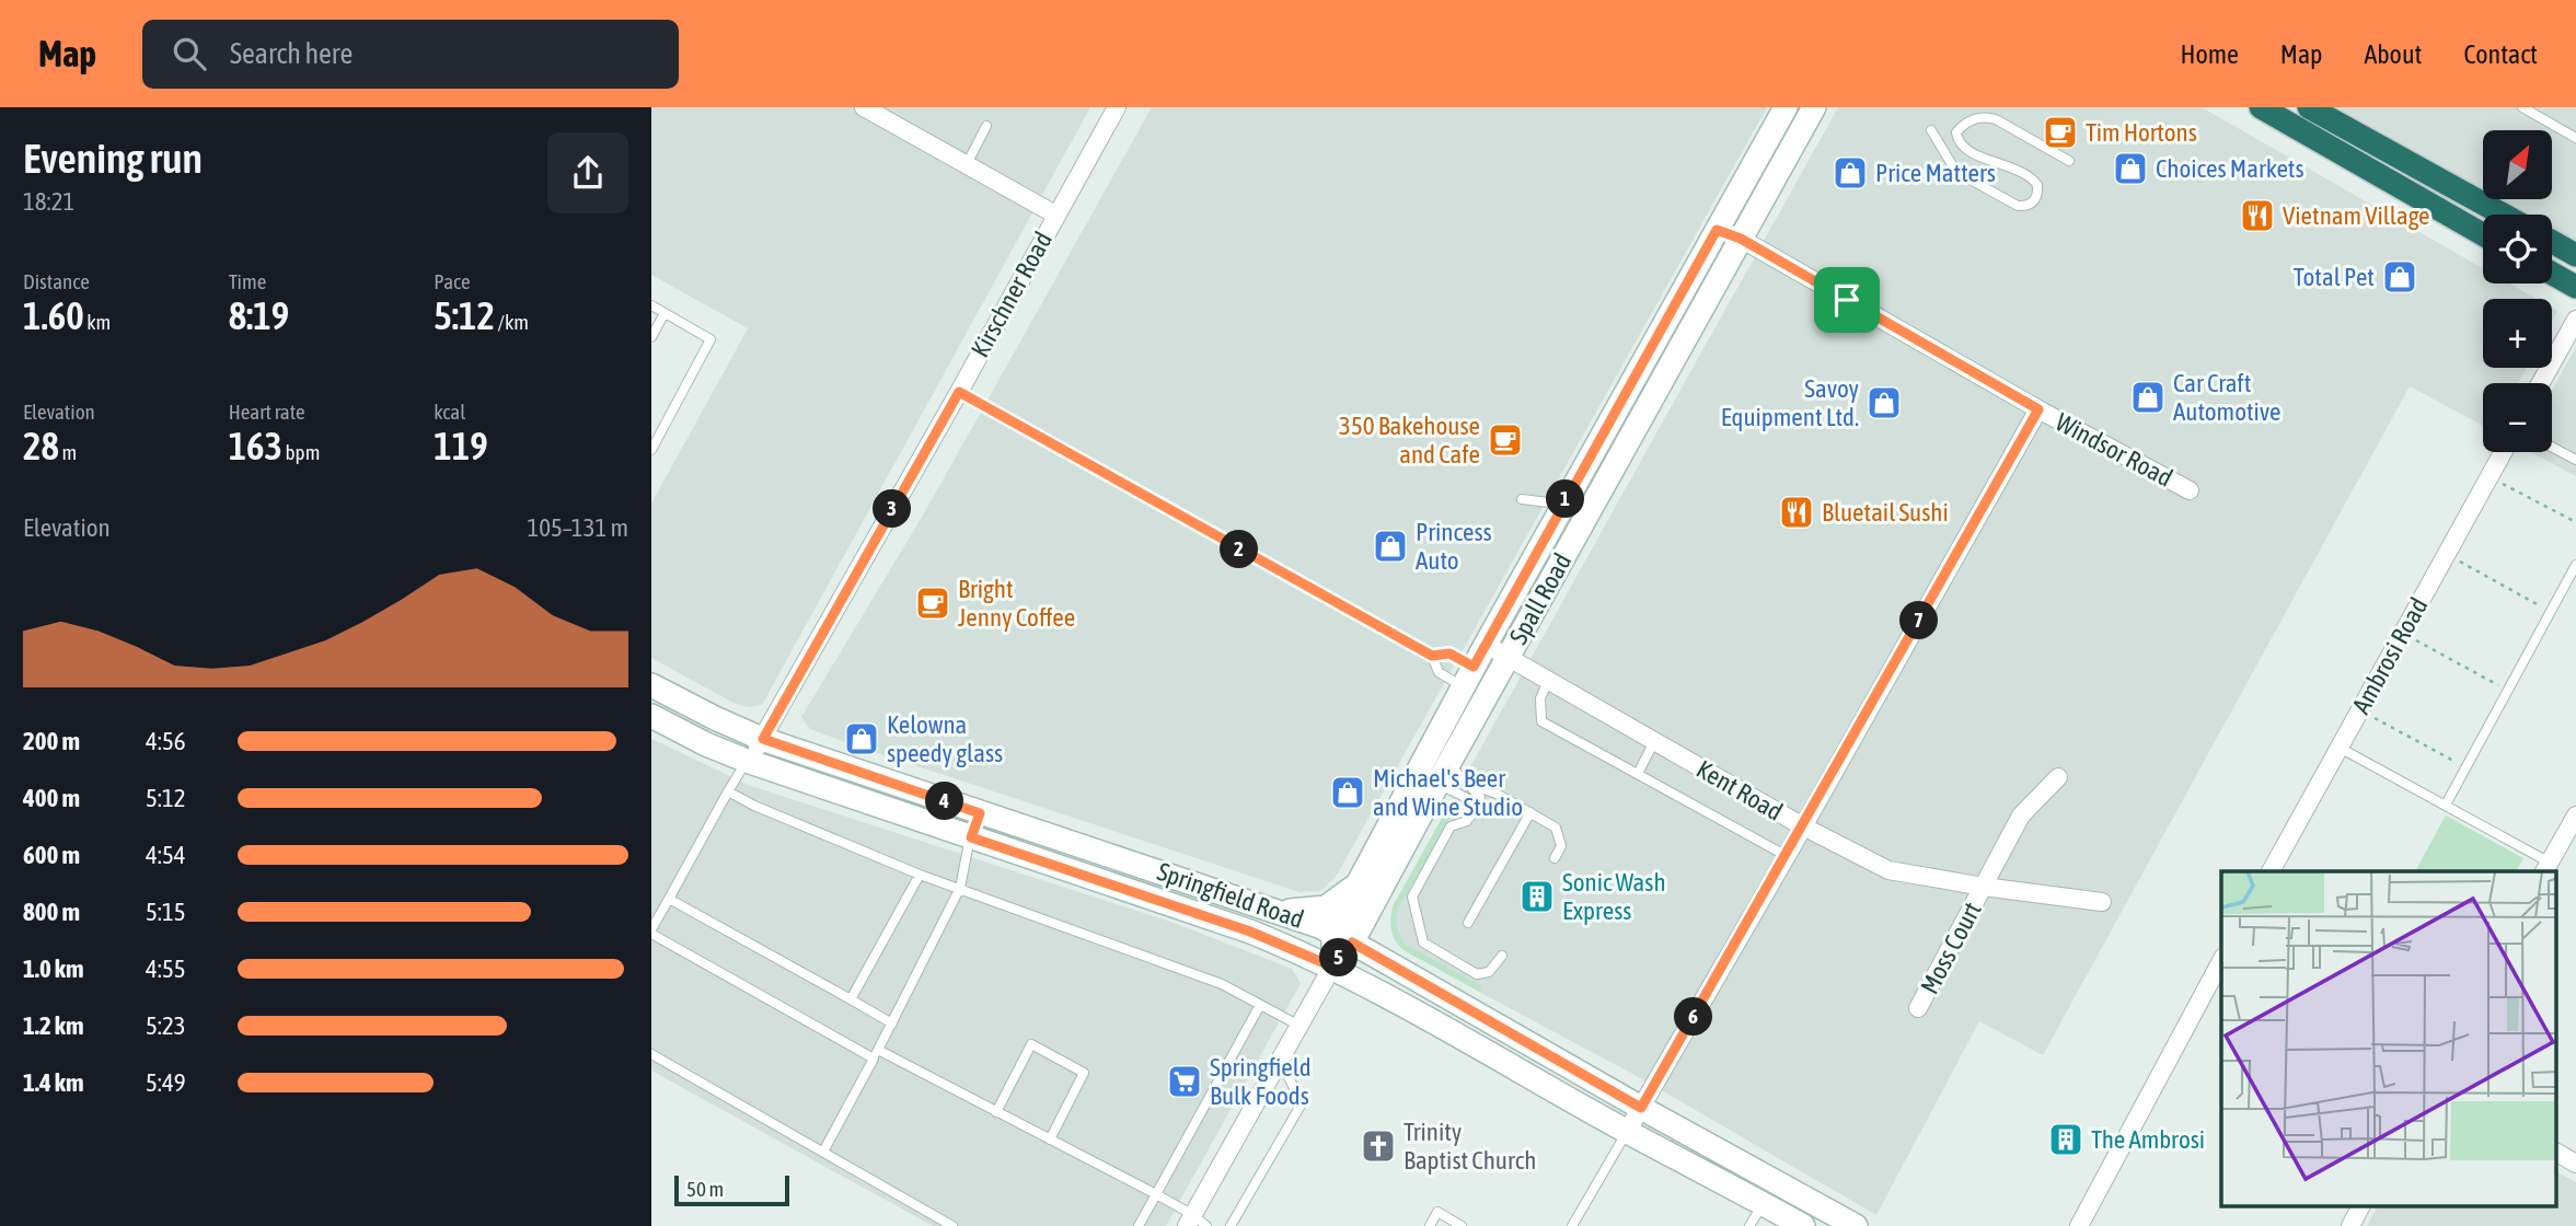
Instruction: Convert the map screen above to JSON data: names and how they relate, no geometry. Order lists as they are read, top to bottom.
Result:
{
  "streets": {
    "main road": ["Spall Road", "Springfield Road"],
    "street": [
      "Kirschner Road",
      "Windsor Road",
      "Ambrosi Road",
      "Kent Road",
      "Moss Court"
    ]
  },
  "crossings": [
    ["Kirschner Road", "Springfield Road"],
    ["Windsor Road", "Spall Road"],
    ["Spall Road", "Kent Road"],
    ["Spall Road", "Springfield Road"],
    ["Kent Road", "Moss Court"]
  ],
  "places": {
    "cafe": ["Tim Hortons", "350 Bakehouse and Cafe", "Bright Jenny Coffee"],
    "shop": [
      "Choices Markets",
      "Price Matters",
      "Total Pet",
      "Car Craft Automotive",
      "Savoy Equipment Ltd.",
      "Princess Auto",
      "Kelowna speedy glass",
      "Michael's Beer and Wine Studio"
    ],
    "restaurant": ["Vietnam Village", "Bluetail Sushi"],
    "building": ["Sonic Wash Express", "The Ambrosi"],
    "supermarket": ["Springfield Bulk Foods"],
    "church": ["Trinity Baptist Church"]
  },
  "scale_bar": "50 m",
  "north": "top right",
  "page": {
    "header": "Map",
    "search": "Search here",
    "nav": [
      "Home",
      "Map",
      "About",
      "Contact"
    ],
    "heading": ["Evening run", "18:21"],
    "map_buttons": ["+", "−"],
    "stats": [
      ["Distance", "1.60 km"],
      ["Time", "8:19"],
      ["Pace", "5:12 /km"],
      ["Elevation", "28 m"],
      ["Heart rate", "163 bpm"],
      ["kcal", "119"]
    ],
    "pins": [
      "1",
      "3",
      "2",
      "7",
      "4",
      "5",
      "6"
    ],
    "chart": ["Elevation", "105–131 m"],
    "list": [
      {
        "name": "200 m",
        "note": "4:56"
      },
      {
        "name": "400 m",
        "note": "5:12"
      },
      {
        "name": "600 m",
        "note": "4:54"
      },
      {
        "name": "800 m",
        "note": "5:15"
      },
      {
        "name": "1.0 km",
        "note": "4:55"
      },
      {
        "name": "1.2 km",
        "note": "5:23"
      },
      {
        "name": "1.4 km",
        "note": "5:49"
      }
    ],
    "scale": "50 m"
  }
}
